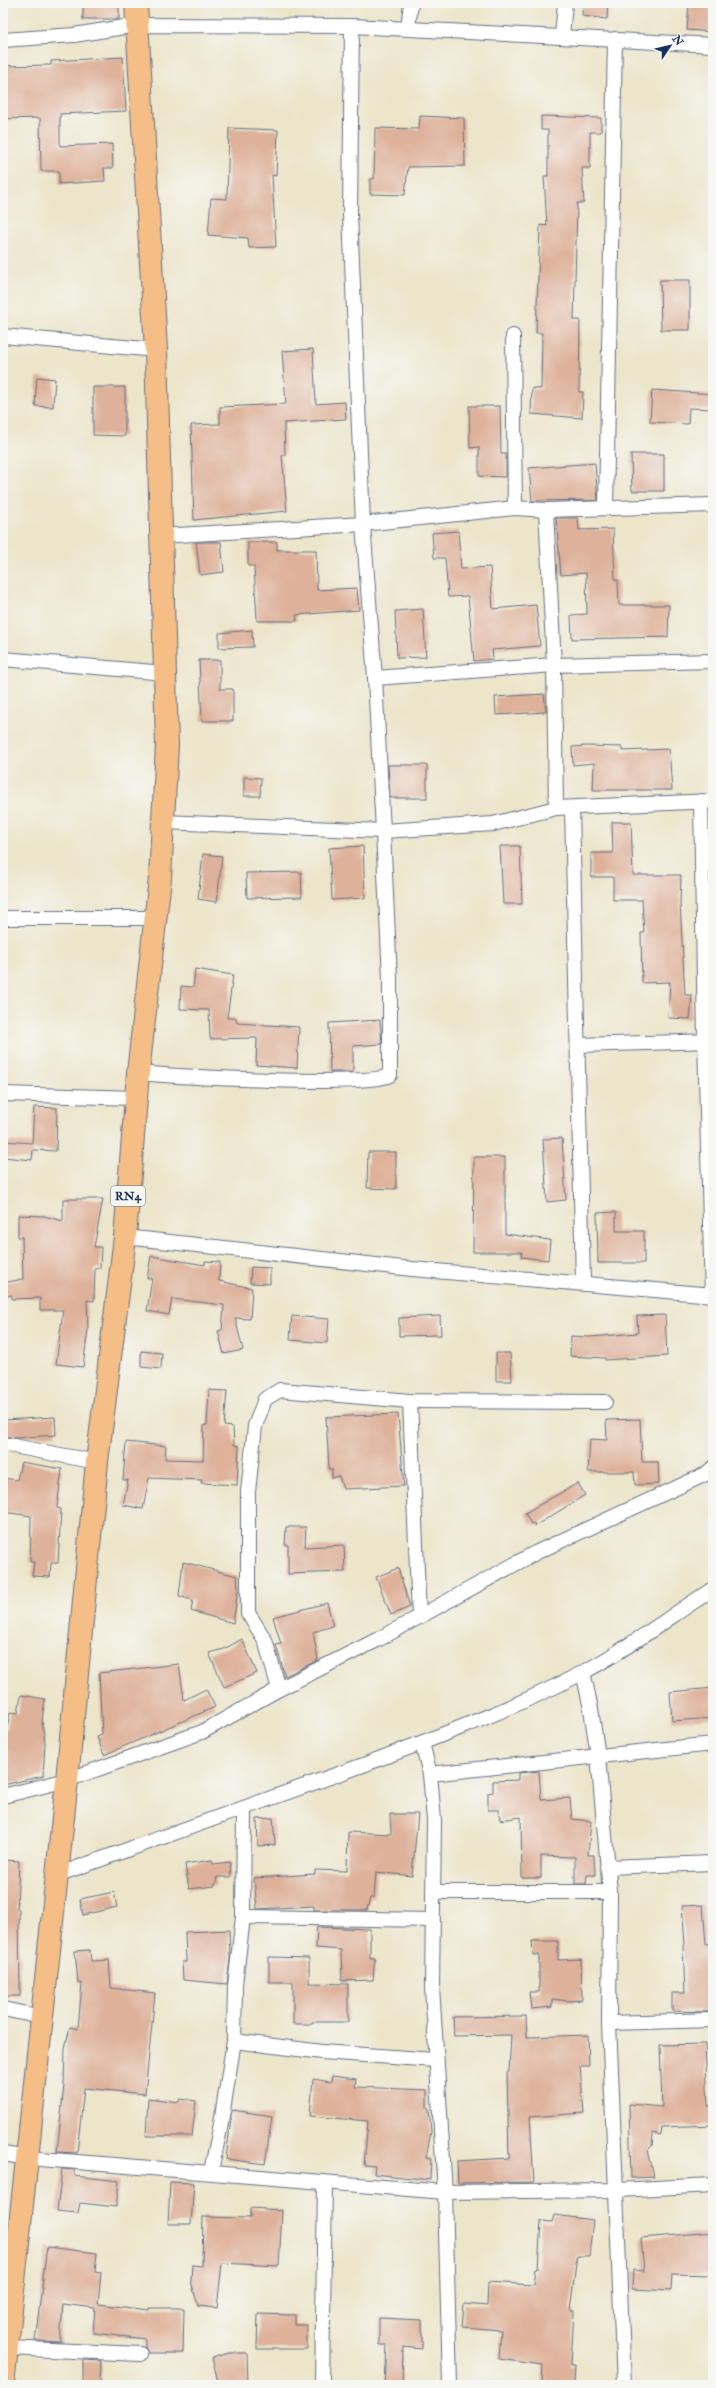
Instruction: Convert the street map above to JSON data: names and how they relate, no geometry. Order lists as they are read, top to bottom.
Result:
{
  "streets": {
    "highway": ["RN4"]
  },
  "north": "top right"
}
